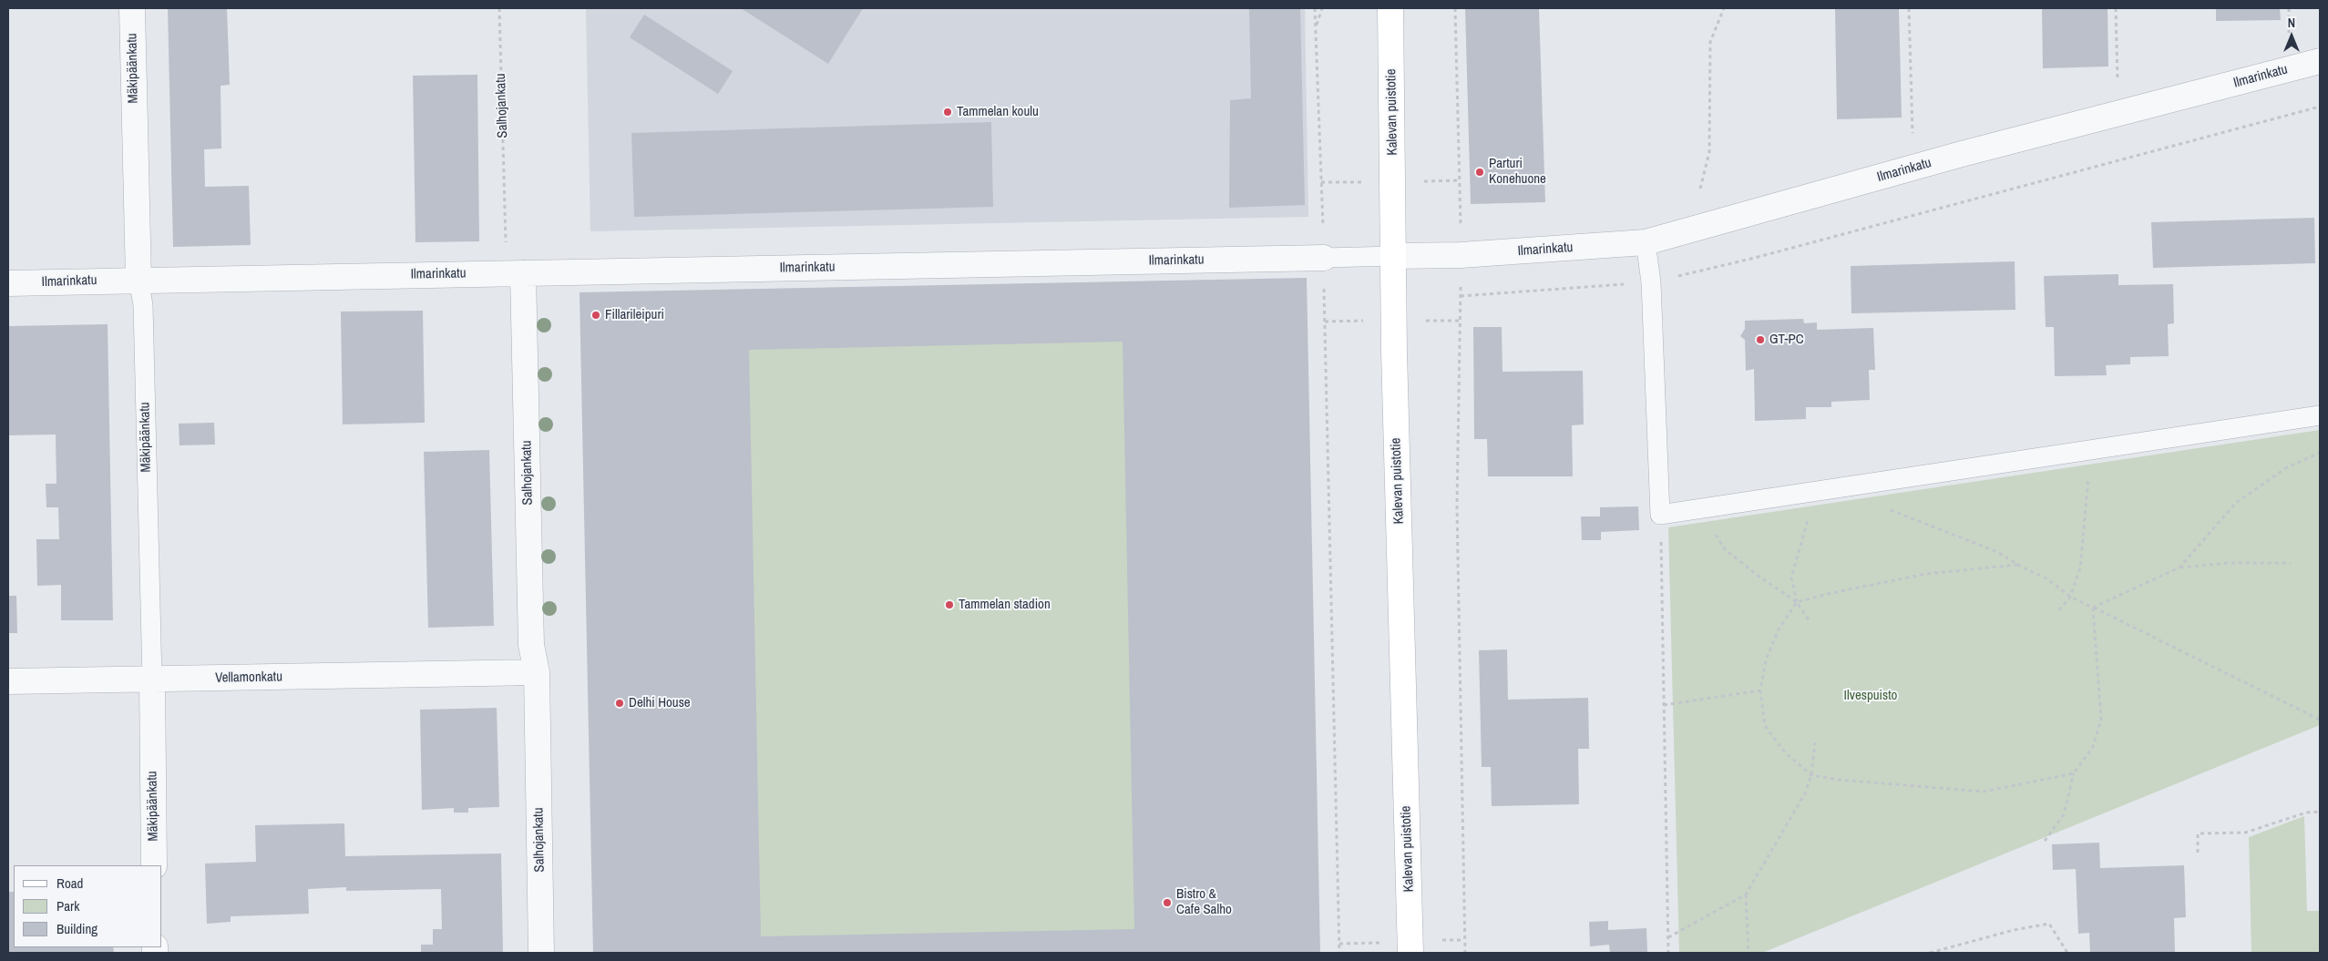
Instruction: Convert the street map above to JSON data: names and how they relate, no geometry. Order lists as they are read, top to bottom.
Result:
{
  "streets": {
    "main road": ["Kalevan puistotie"],
    "street": [
      "Mäkipäänkatu",
      "Ilmarinkatu",
      "Salhojankatu",
      "Vellamonkatu"
    ]
  },
  "crossings": [
    ["Mäkipäänkatu", "Ilmarinkatu"],
    ["Mäkipäänkatu", "Vellamonkatu"],
    ["Ilmarinkatu", "Salhojankatu"],
    ["Ilmarinkatu", "Kalevan puistotie"],
    ["Salhojankatu", "Vellamonkatu"]
  ],
  "parks": ["Ilvespuisto"],
  "places": [
    "Tammelan koulu",
    "Parturi Konehuone",
    "Fillarileipuri",
    "GT-PC",
    "Tammelan stadion",
    "Delhi House",
    "Bistro & Cafe Salho"
  ],
  "legend": ["Road", "Park", "Building"],
  "north": "top"
}
